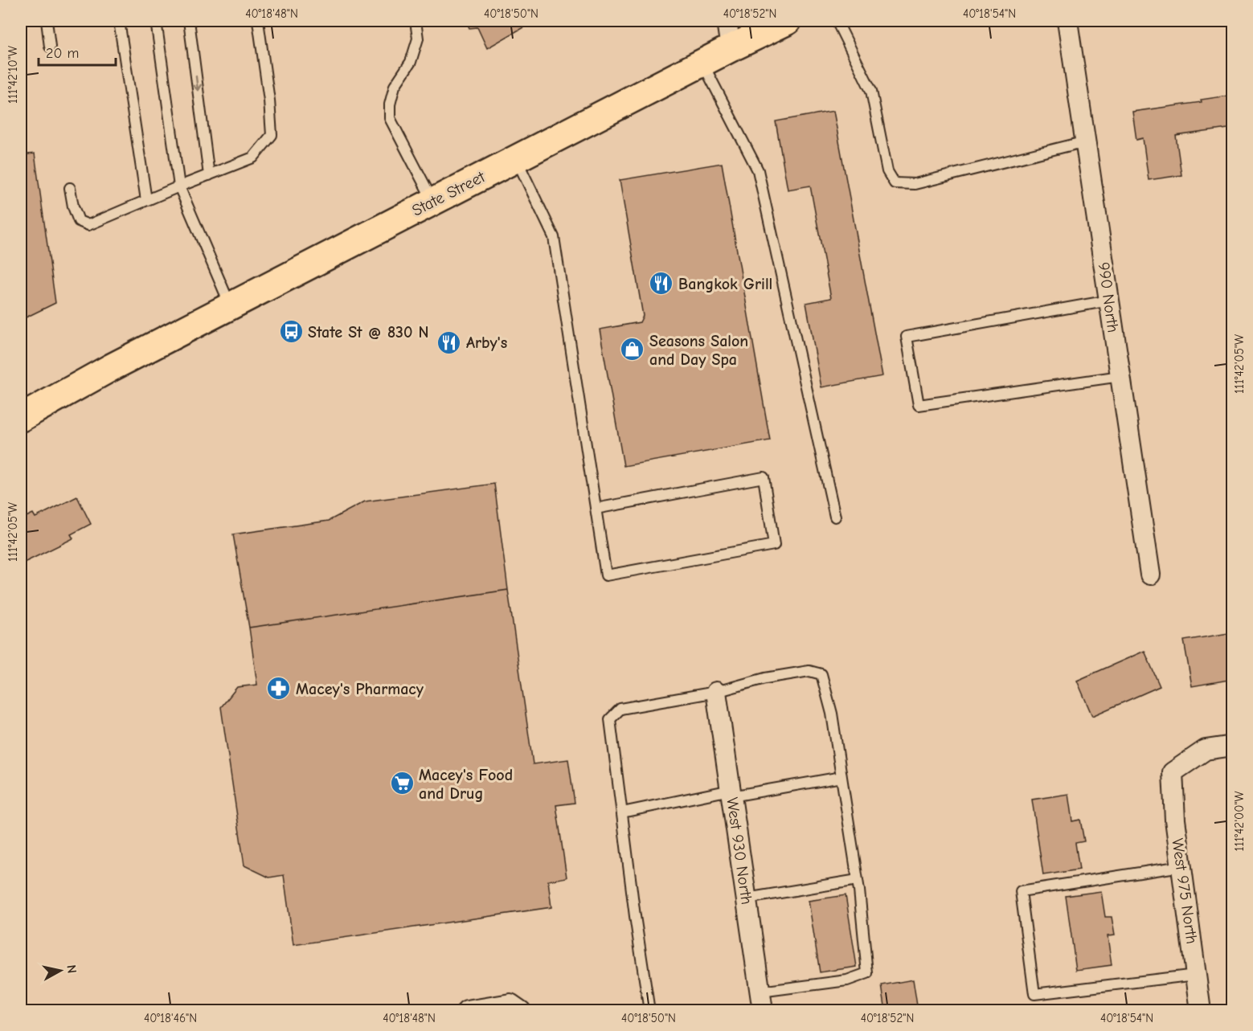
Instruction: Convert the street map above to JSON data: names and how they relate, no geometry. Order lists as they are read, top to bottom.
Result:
{
  "streets": {
    "main road": ["State Street"],
    "street": ["990 North", "West 930 North", "West 975 North"]
  },
  "places": {
    "restaurant": ["Bangkok Grill", "Arby's"],
    "bus stop": ["State St @ 830 N"],
    "shop": ["Seasons Salon and Day Spa"],
    "pharmacy": ["Macey's Pharmacy"],
    "supermarket": ["Macey's Food and Drug"]
  },
  "scale_bar": "20 m",
  "north": "right",
  "coordinates": [
    "40°18'48\"N",
    "40°18'50\"N",
    "40°18'52\"N",
    "40°18'54\"N",
    "111°42'10\"W",
    "111°42'05\"W",
    "111°42'00\"W",
    "40°18'46\"N"
  ]
}
